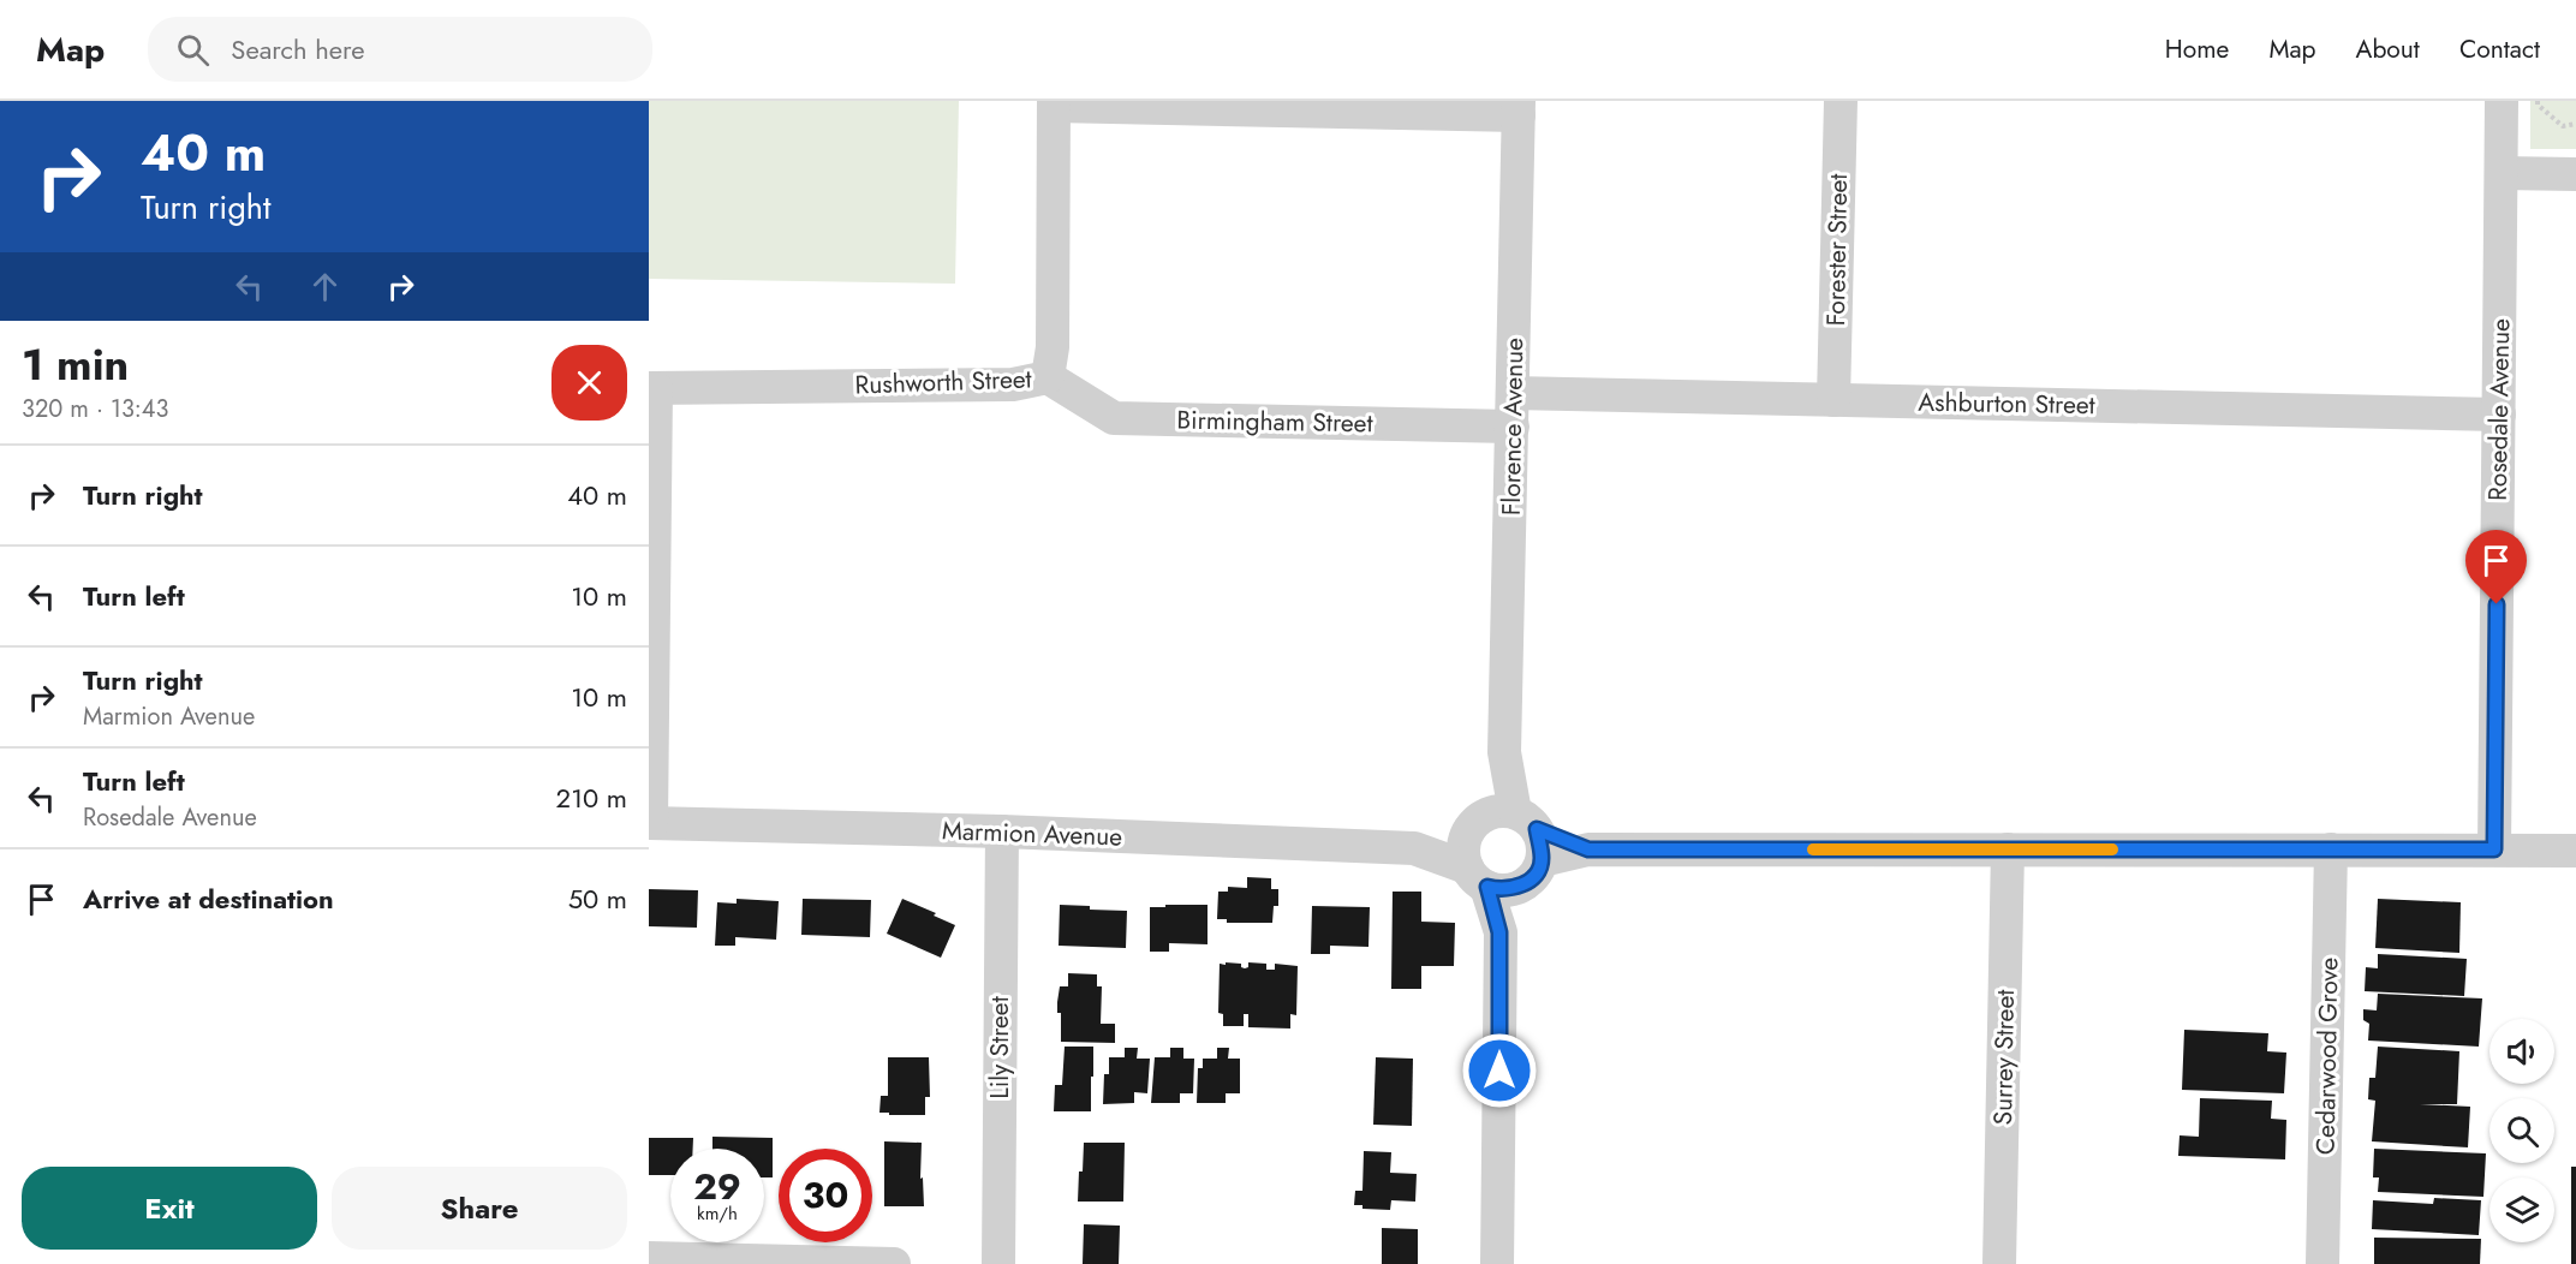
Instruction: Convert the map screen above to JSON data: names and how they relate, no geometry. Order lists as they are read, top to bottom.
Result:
{
  "streets": {
    "street": [
      "Forester Street",
      "Rushworth Street",
      "Ashburton Street",
      "Rosedale Avenue",
      "Birmingham Street",
      "Florence Avenue",
      "Marmion Avenue",
      "Lily Street",
      "Cedarwood Grove",
      "Surrey Street"
    ]
  },
  "crossings": [
    ["Forester Street", "Ashburton Street"],
    ["Rushworth Street", "Birmingham Street"],
    ["Ashburton Street", "Rosedale Avenue"],
    ["Ashburton Street", "Birmingham Street"],
    ["Ashburton Street", "Florence Avenue"],
    ["Birmingham Street", "Florence Avenue"],
    ["Florence Avenue", "Marmion Avenue"],
    ["Marmion Avenue", "Lily Street"]
  ],
  "page": {
    "header": "Map",
    "search": "Search here",
    "nav": [
      "Home",
      "Map",
      "About",
      "Contact"
    ],
    "turn": ["40 m", "Turn right"],
    "heading": ["1 min", "320 m · 13:43"],
    "list": [
      {
        "name": "Turn right",
        "value": "40 m"
      },
      {
        "name": "Turn left",
        "value": "10 m"
      },
      {
        "name": "Turn right",
        "note": "Marmion Avenue",
        "value": "10 m"
      },
      {
        "name": "Turn left",
        "note": "Rosedale Avenue",
        "value": "210 m"
      },
      {
        "name": "Arrive at destination",
        "value": "50 m"
      }
    ],
    "speed": "29 km/h",
    "limit": "30",
    "buttons": ["Exit", "Share"]
  }
}
